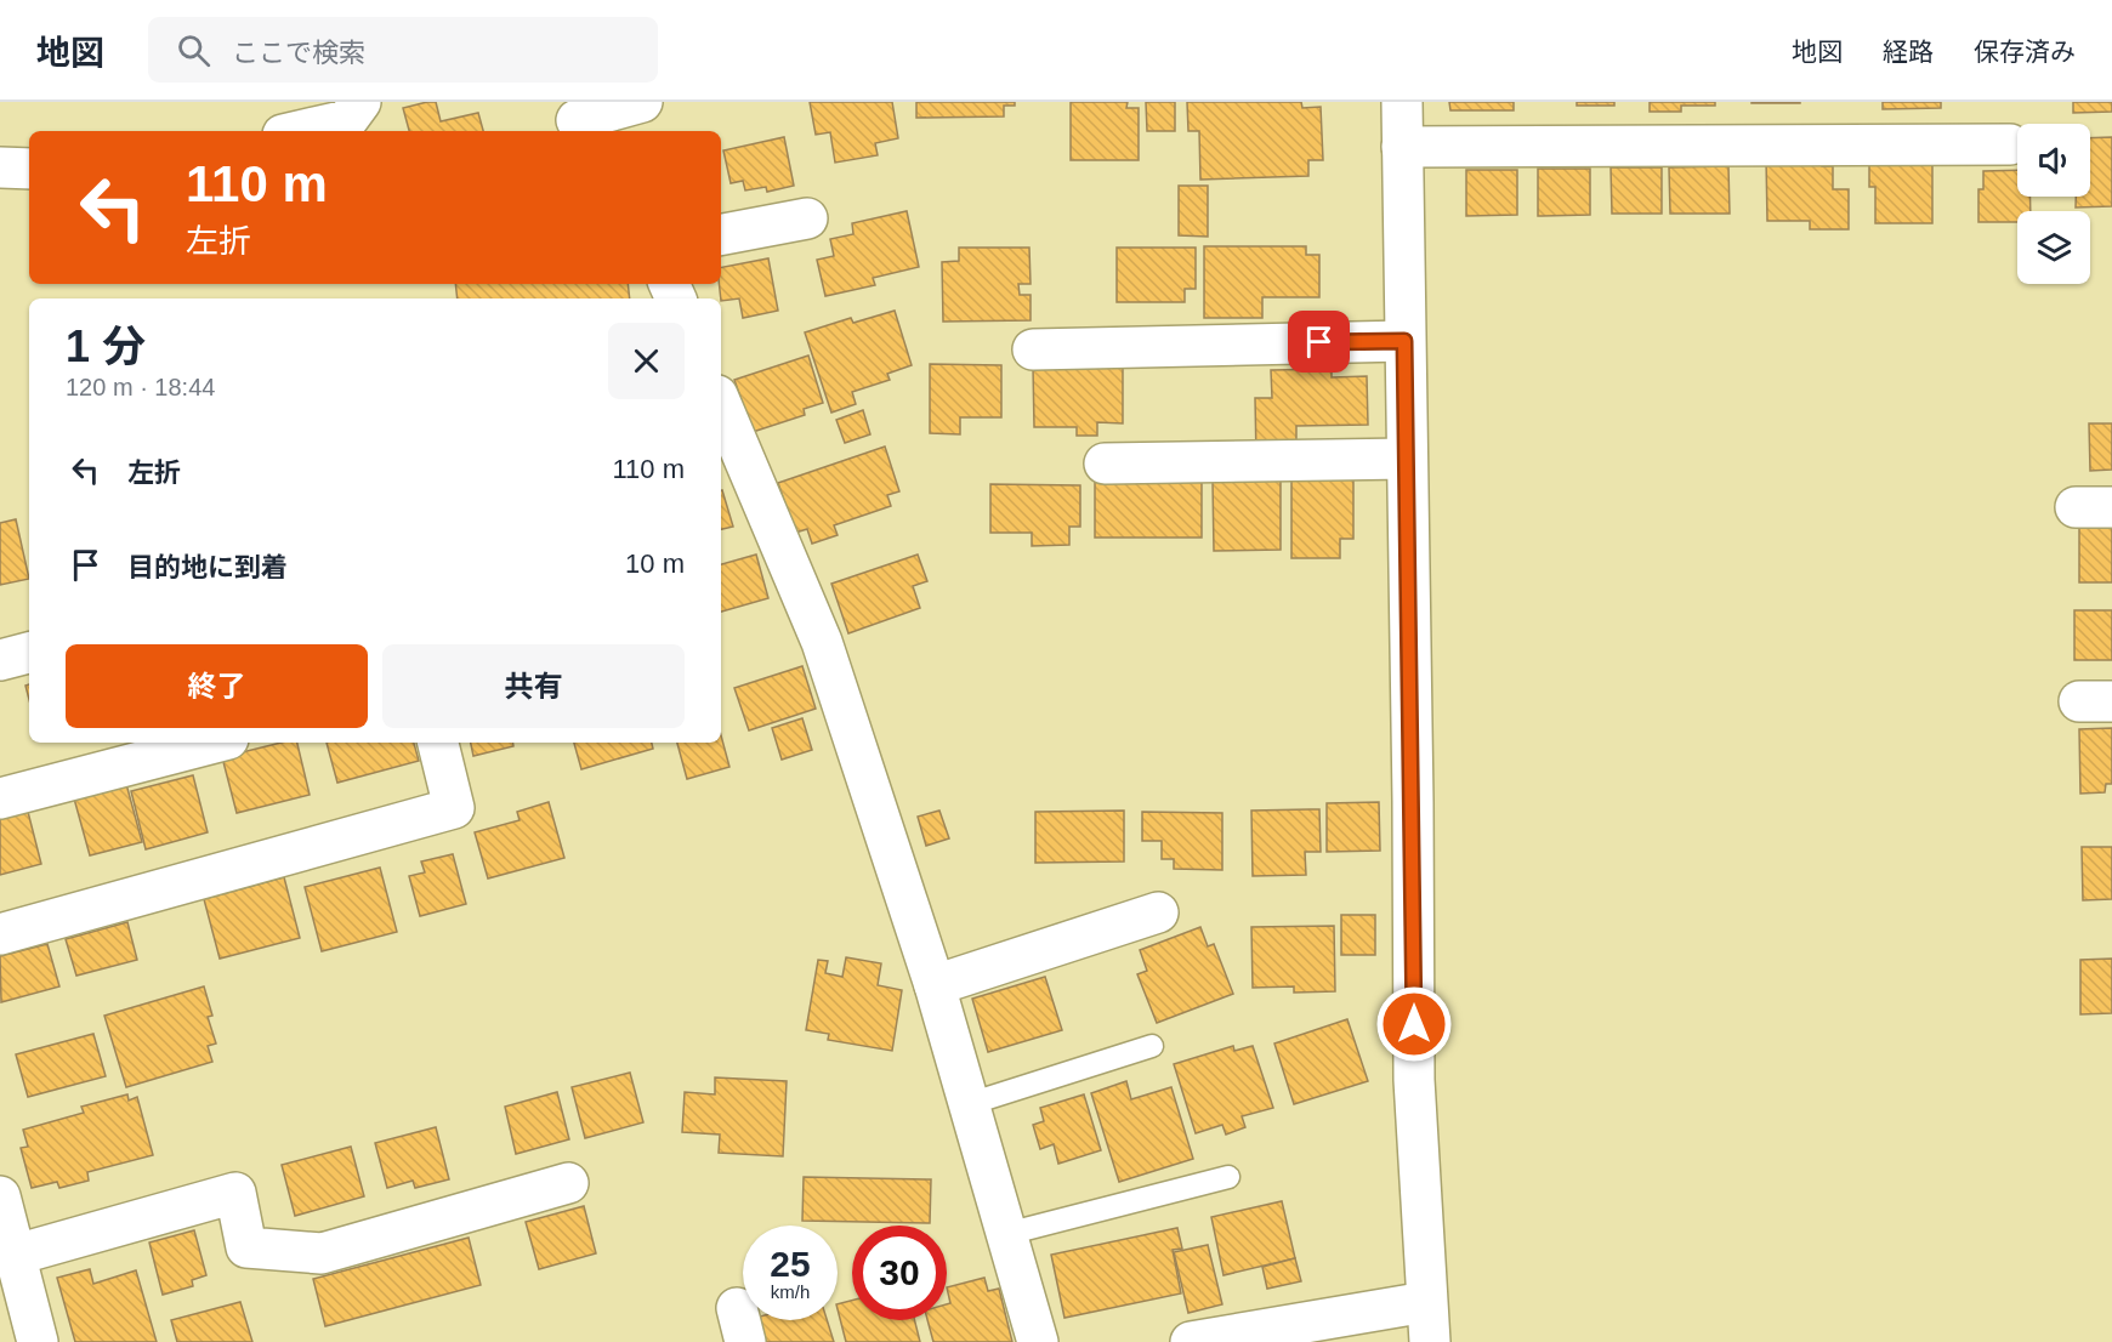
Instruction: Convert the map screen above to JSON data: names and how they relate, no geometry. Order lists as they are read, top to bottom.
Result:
{
  "page": {
    "header": "地図",
    "search": "ここで検索",
    "nav": ["地図", "経路", "保存済み"],
    "turn": ["110 m", "左折"],
    "heading": ["1 分", "120 m · 18:44"],
    "list": [
      {
        "name": "左折",
        "value": "110 m"
      },
      {
        "name": "目的地に到着",
        "value": "10 m"
      }
    ],
    "buttons": ["終了", "共有"],
    "speed": "25 km/h",
    "limit": "30"
  }
}
